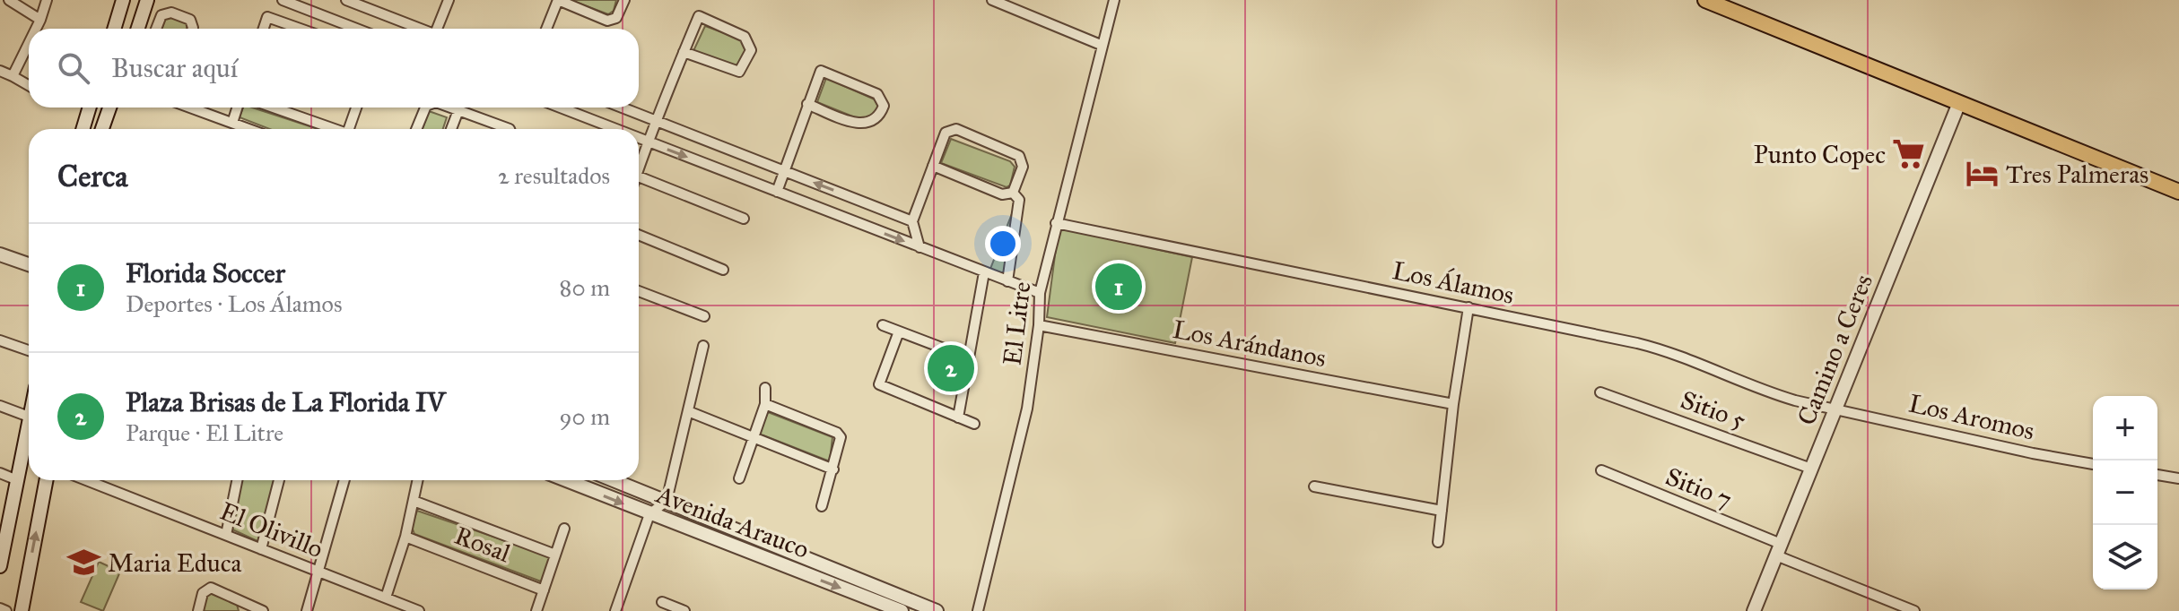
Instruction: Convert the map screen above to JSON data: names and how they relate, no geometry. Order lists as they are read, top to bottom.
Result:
{
  "streets": {
    "street": [
      "Los Álamos",
      "El Litre",
      "Los Arándanos",
      "Camino a Ceres",
      "Sitio 5",
      "Los Aromos",
      "Sitio 7",
      "Avenida Arauco",
      "El Olivillo",
      "Rosal"
    ]
  },
  "crossings": [
    ["Los Álamos", "El Litre"],
    ["Los Álamos", "Camino a Ceres"],
    ["Los Álamos", "Los Aromos"],
    ["El Litre", "Los Arándanos"],
    ["Camino a Ceres", "Sitio 5"],
    ["Camino a Ceres", "Los Aromos"],
    ["Camino a Ceres", "Sitio 7"]
  ],
  "places": {
    "supermarket": ["Punto Copec"],
    "hotel": ["Tres Palmeras"],
    "school or university": ["Maria Educa"]
  },
  "page": {
    "search": "Buscar aquí",
    "heading": ["Cerca", "2 resultados"],
    "list": [
      {
        "mark": "1",
        "name": "Florida Soccer",
        "note": "Deportes · Los Álamos",
        "value": "80 m"
      },
      {
        "mark": "2",
        "name": "Plaza Brisas de La Florida IV",
        "note": "Parque · El Litre",
        "value": "90 m"
      }
    ],
    "pins": ["1", "2"],
    "map_buttons": ["+", "−"]
  }
}
